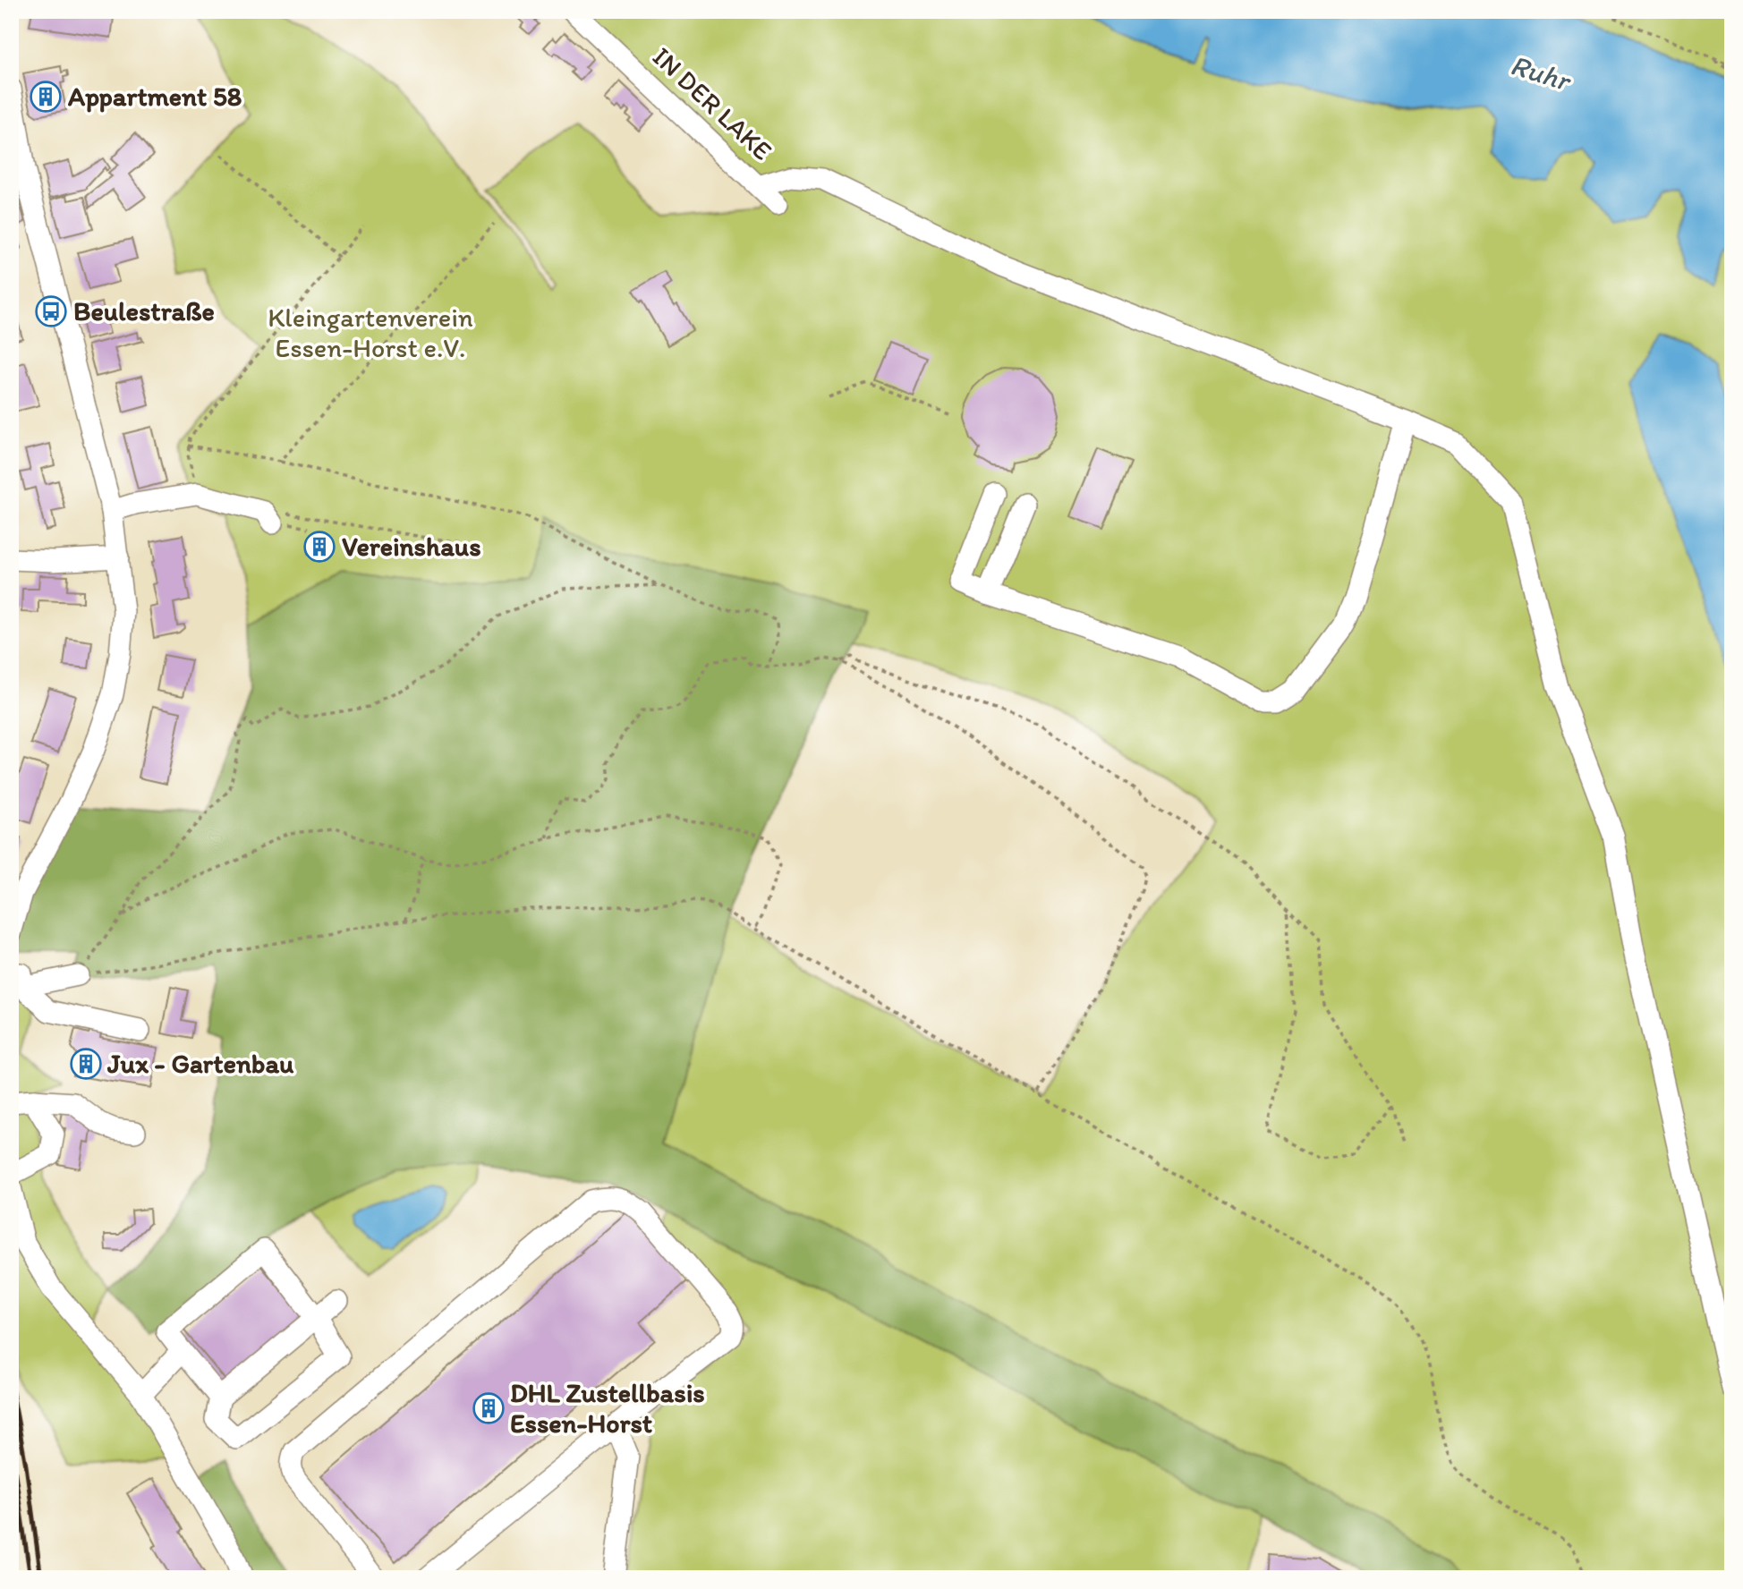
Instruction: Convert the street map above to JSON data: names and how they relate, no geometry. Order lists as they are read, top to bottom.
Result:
{
  "streets": {
    "street": ["IN DER LAKE"]
  },
  "water": ["Ruhr"],
  "parks": ["Kleingartenverein Essen-Horst e.V."],
  "places": {
    "building": [
      "Appartment 58",
      "Vereinshaus",
      "Jux - Gartenbau",
      "DHL Zustellbasis Essen-Horst"
    ],
    "bus stop": ["Beulestraße"]
  }
}
